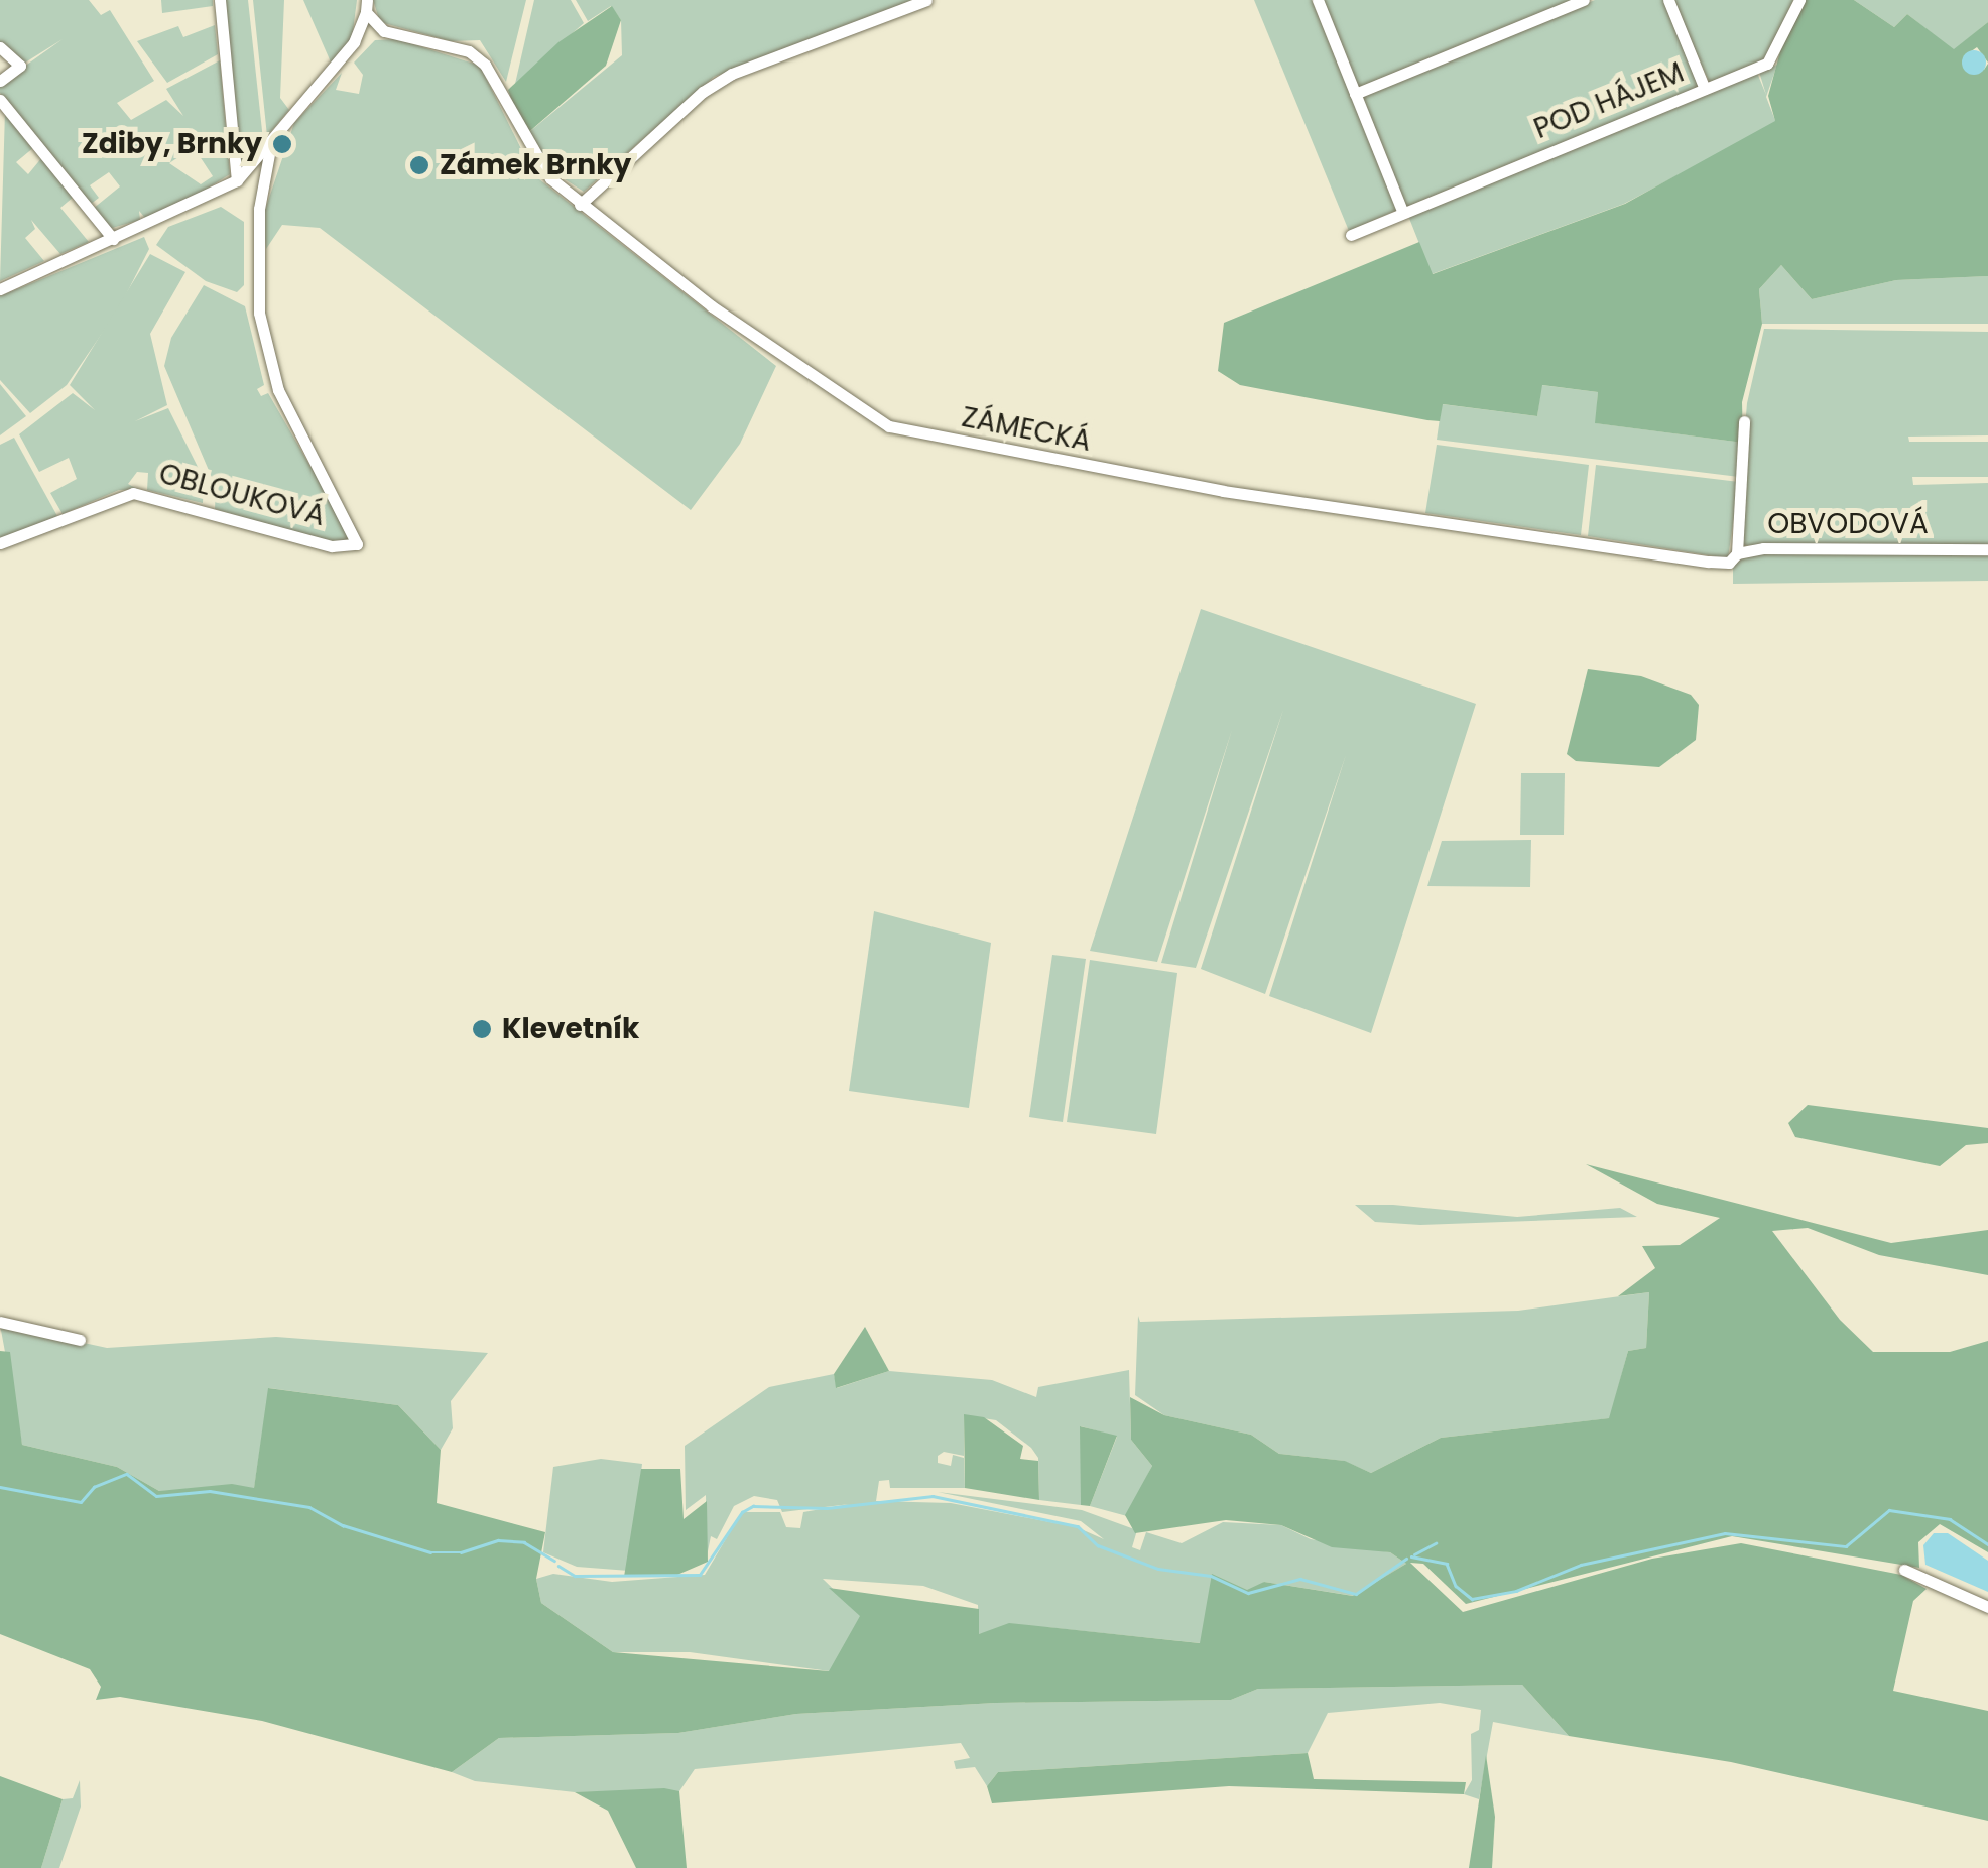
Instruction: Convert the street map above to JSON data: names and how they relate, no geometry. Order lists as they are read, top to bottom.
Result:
{
  "streets": {
    "street": [
      "POD HÁJEM",
      "ZÁMECKÁ",
      "OBLOUKOVÁ",
      "OBVODOVÁ"
    ]
  },
  "crossings": [
    ["ZÁMECKÁ", "OBVODOVÁ"]
  ],
  "places": ["Zdiby, Brnky", "Zámek Brnky", "Klevetník"]
}
